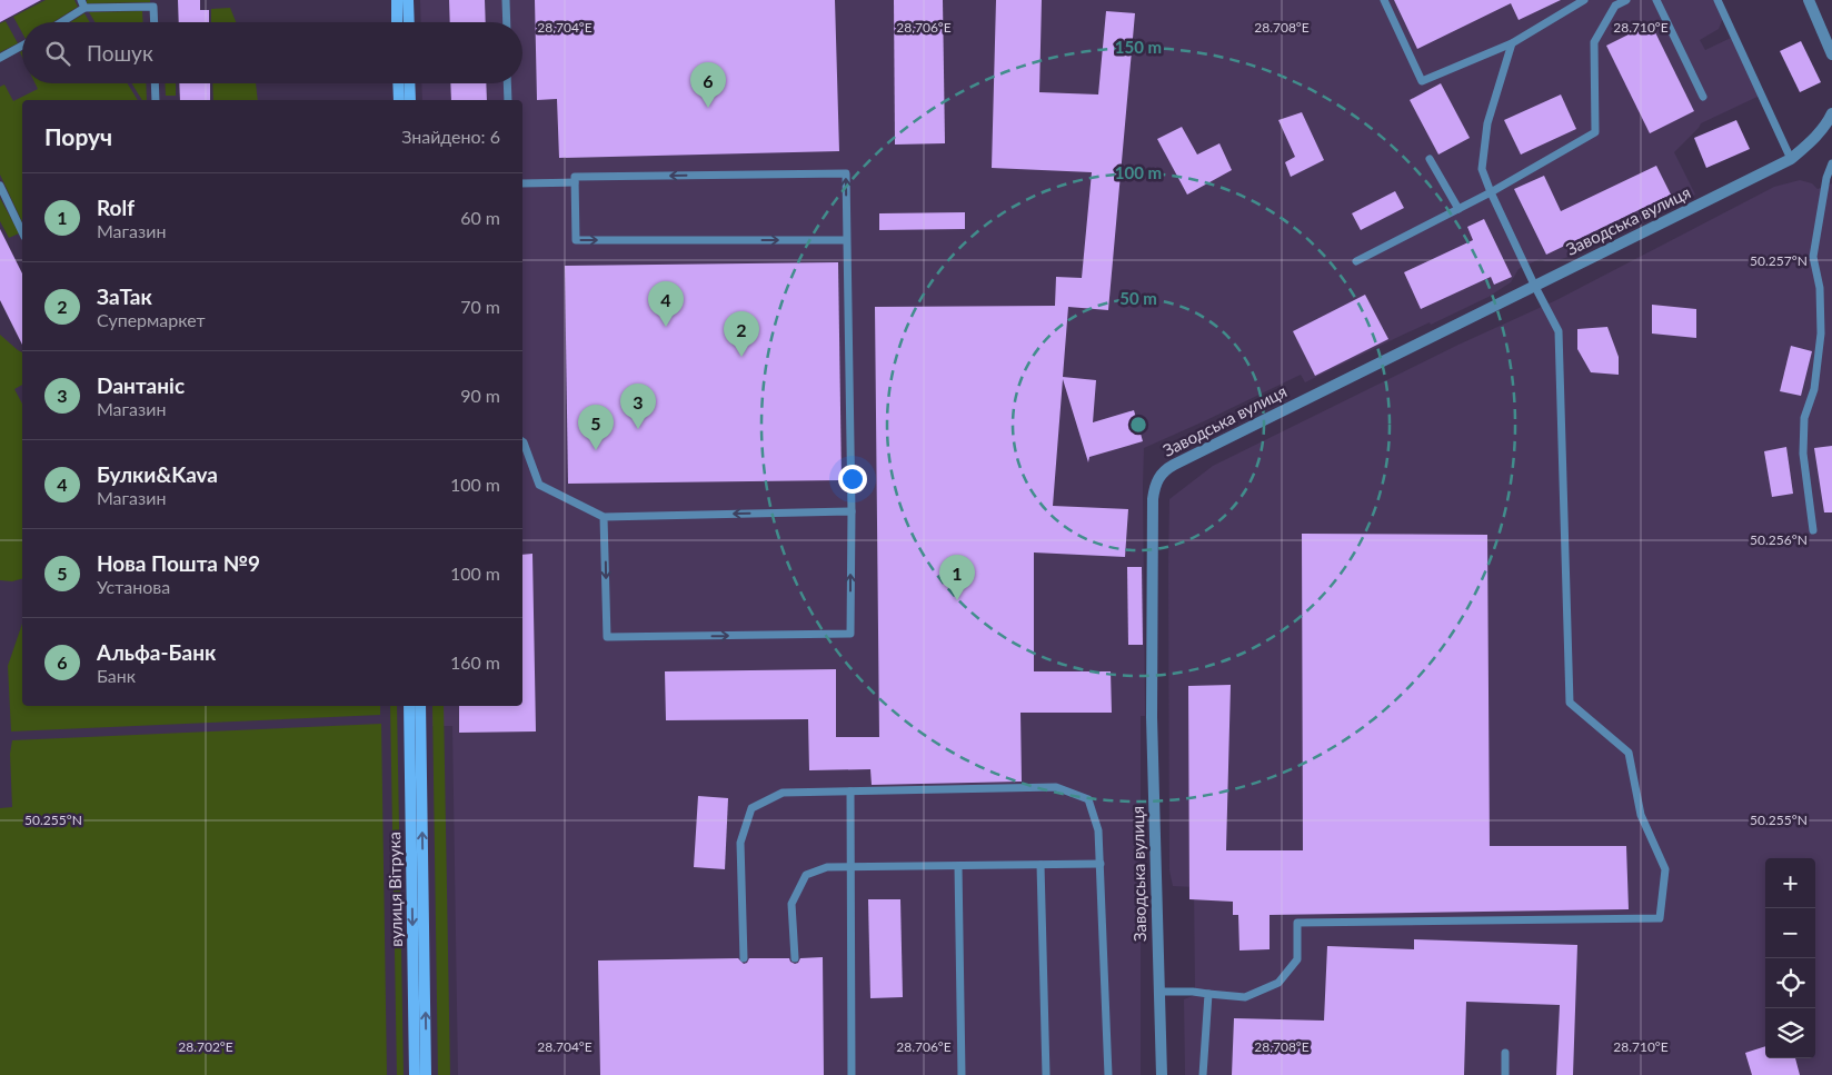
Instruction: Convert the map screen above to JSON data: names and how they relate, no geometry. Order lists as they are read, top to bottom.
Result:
{
  "streets": {
    "main road": ["вулиця Вітрука"],
    "street": ["Заводська вулиця"]
  },
  "page": {
    "search": "Пошук",
    "pins": [
      "6",
      "4",
      "2",
      "3",
      "5",
      "1"
    ],
    "heading": ["Поруч", "Знайдено: 6"],
    "list": [
      {
        "mark": "1",
        "name": "Rolf",
        "note": "Магазин",
        "value": "60 m"
      },
      {
        "mark": "2",
        "name": "ЗаТак",
        "note": "Супермаркет",
        "value": "70 m"
      },
      {
        "mark": "3",
        "name": "Dантаніс",
        "note": "Магазин",
        "value": "90 m"
      },
      {
        "mark": "4",
        "name": "Булки&Kava",
        "note": "Магазин",
        "value": "100 m"
      },
      {
        "mark": "5",
        "name": "Нова Пошта №9",
        "note": "Установа",
        "value": "100 m"
      },
      {
        "mark": "6",
        "name": "Альфа-Банк",
        "note": "Банк",
        "value": "160 m"
      }
    ],
    "map_buttons": ["+", "−"]
  },
  "coordinates": [
    "28.704°E",
    "28.706°E",
    "28.708°E",
    "28.710°E",
    "50.257°N",
    "50.256°N",
    "50.255°N",
    "28.702°E"
  ],
  "rings": ["150 m", "100 m", "50 m"]
}
